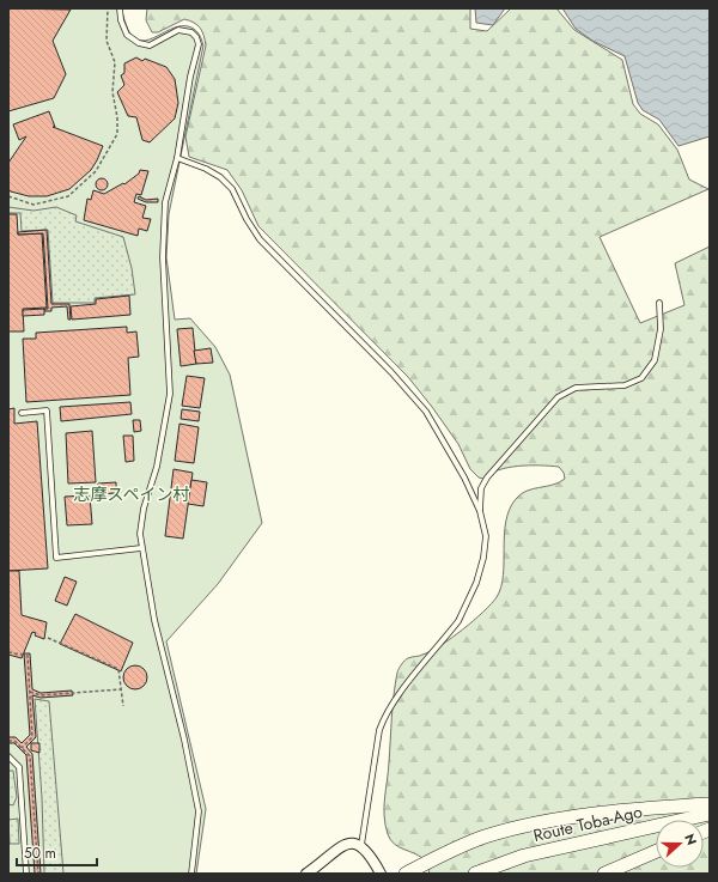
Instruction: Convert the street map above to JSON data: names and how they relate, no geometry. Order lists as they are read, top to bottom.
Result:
{
  "streets": {
    "main road": ["Route Toba-Ago"]
  },
  "parks": ["志摩スペイン村"],
  "scale_bar": "50 m",
  "north": "right"
}
